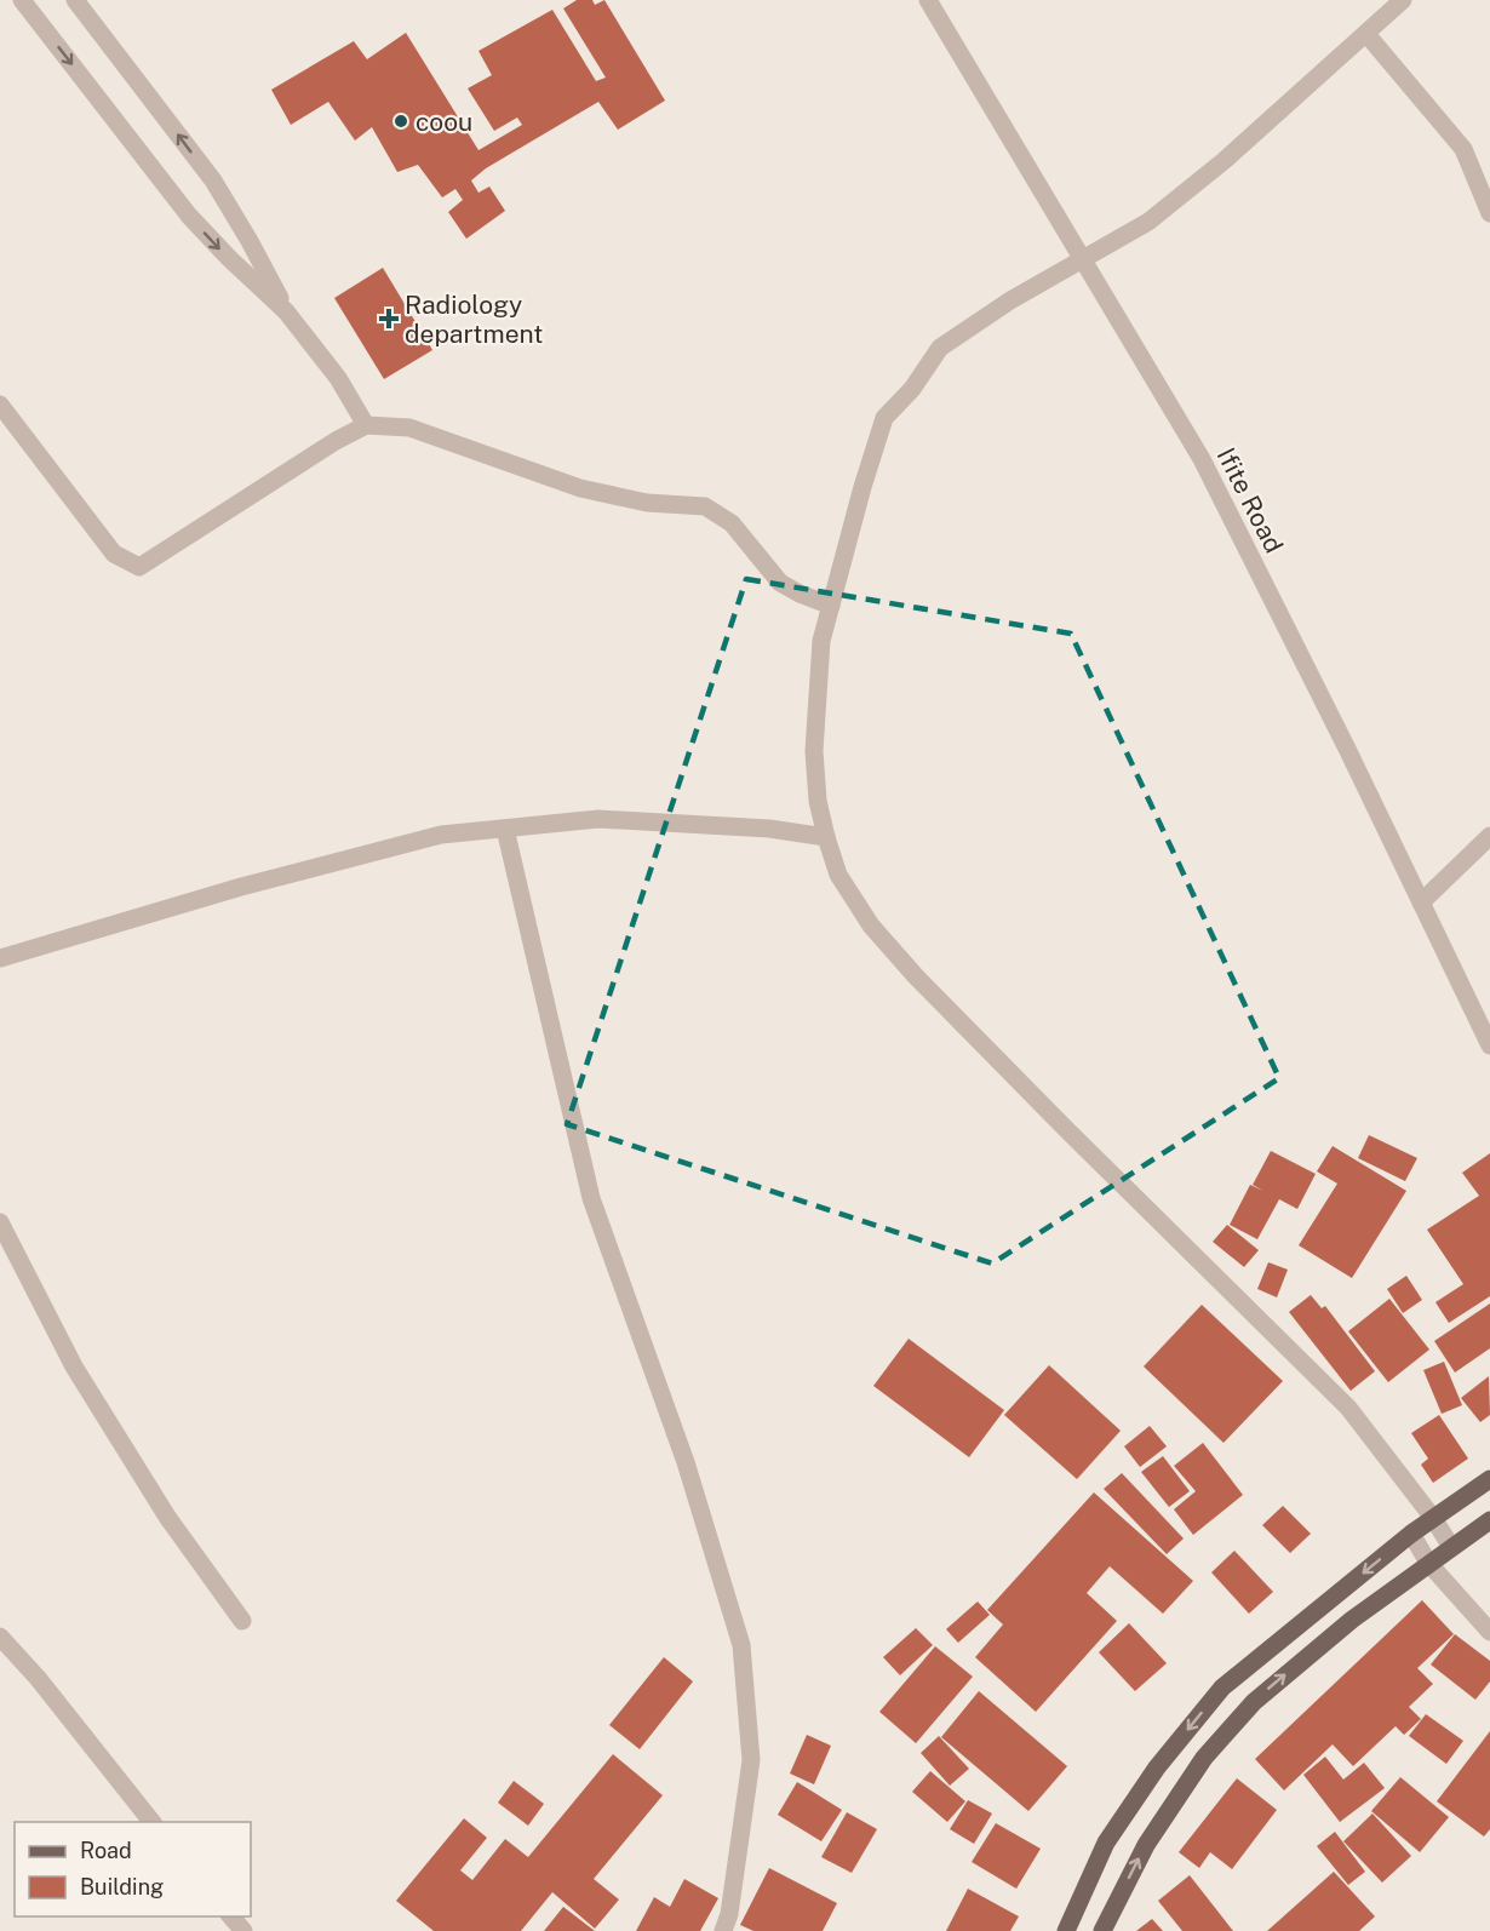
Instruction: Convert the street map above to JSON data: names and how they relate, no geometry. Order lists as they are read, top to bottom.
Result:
{
  "streets": {
    "street": ["Ifite Road"]
  },
  "places": {
    "other": ["coou"],
    "health": ["Radiology department"]
  },
  "legend": ["Road", "Building"]
}
